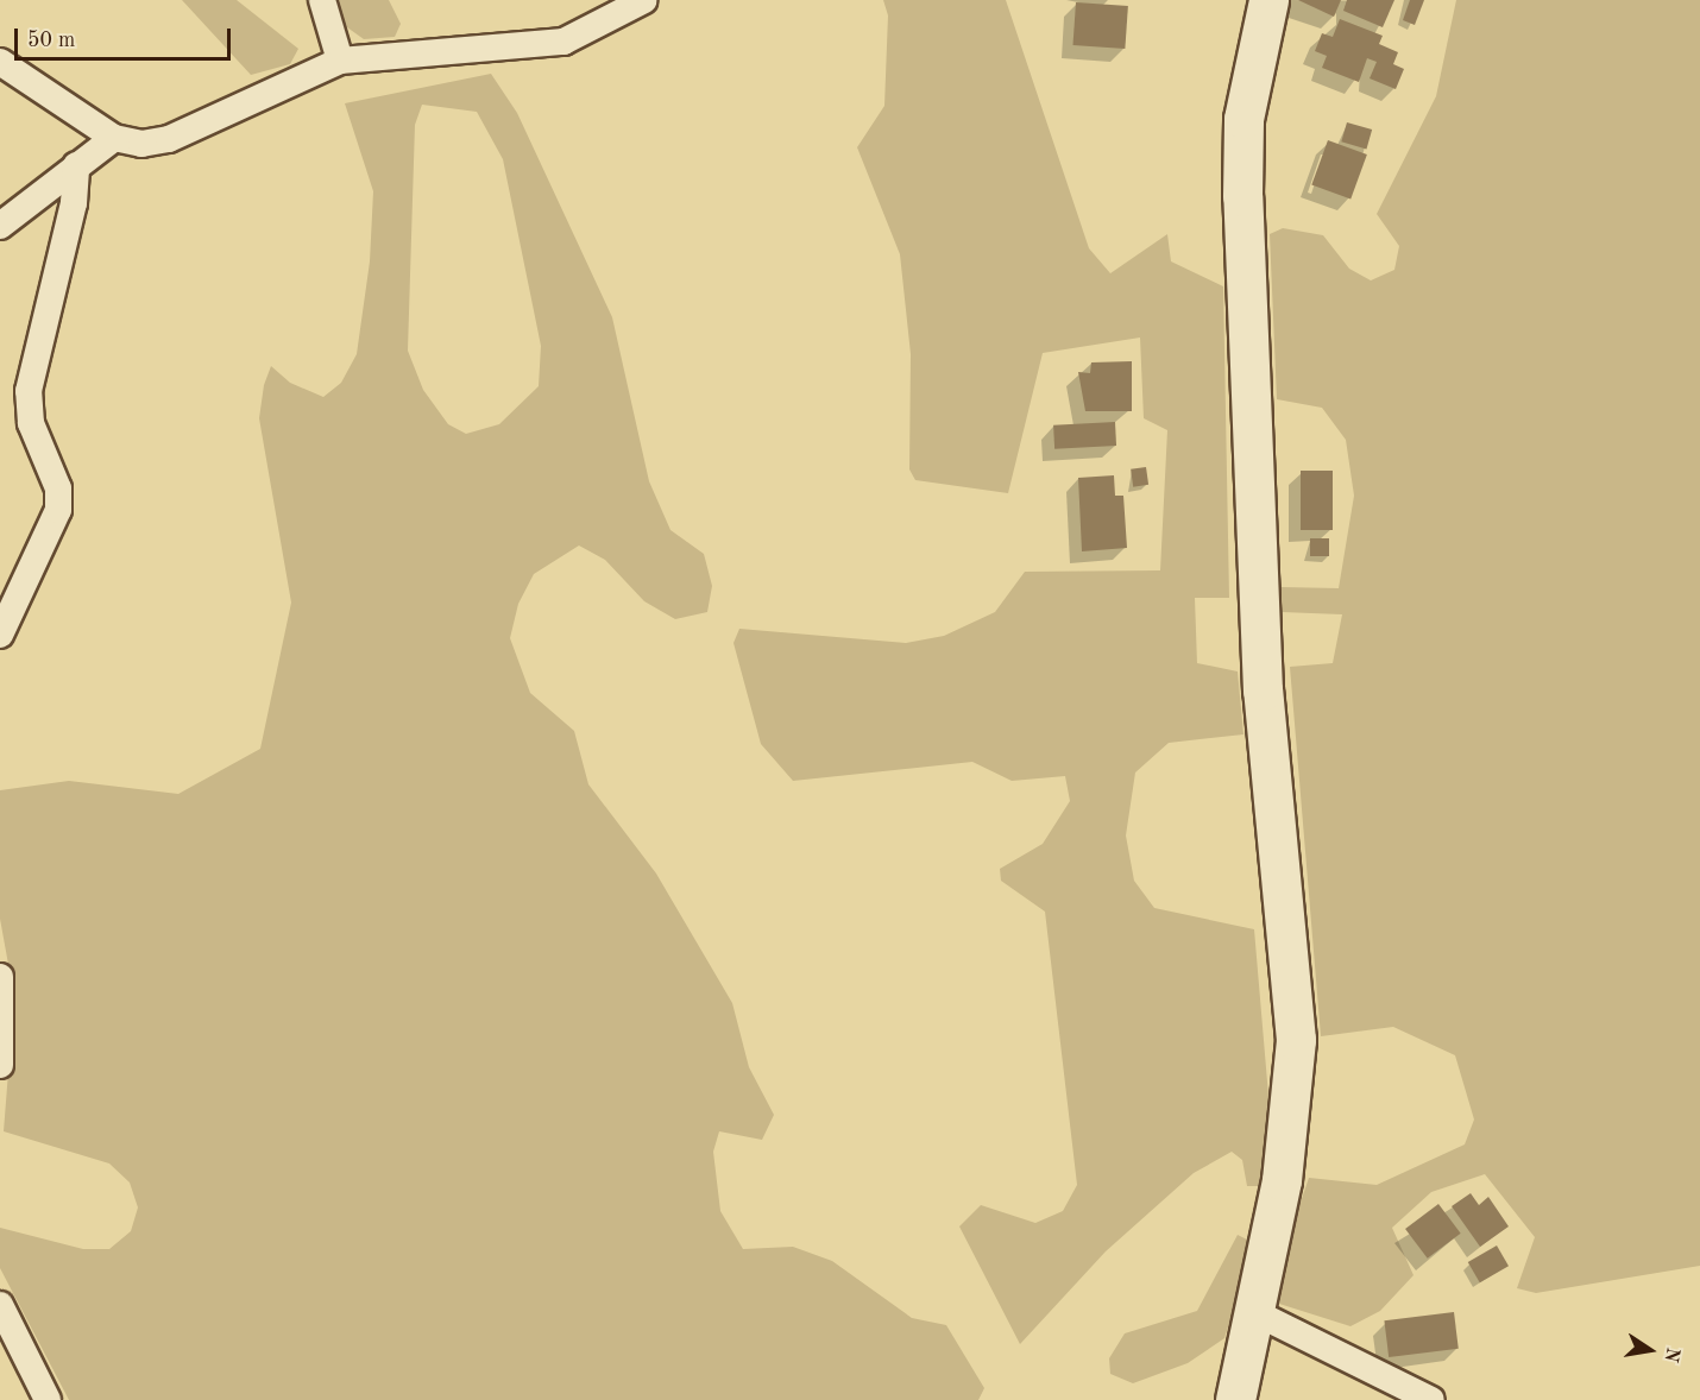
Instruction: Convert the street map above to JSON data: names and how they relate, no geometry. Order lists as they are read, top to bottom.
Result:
{
  "scale_bar": "50 m",
  "north": "right"
}
